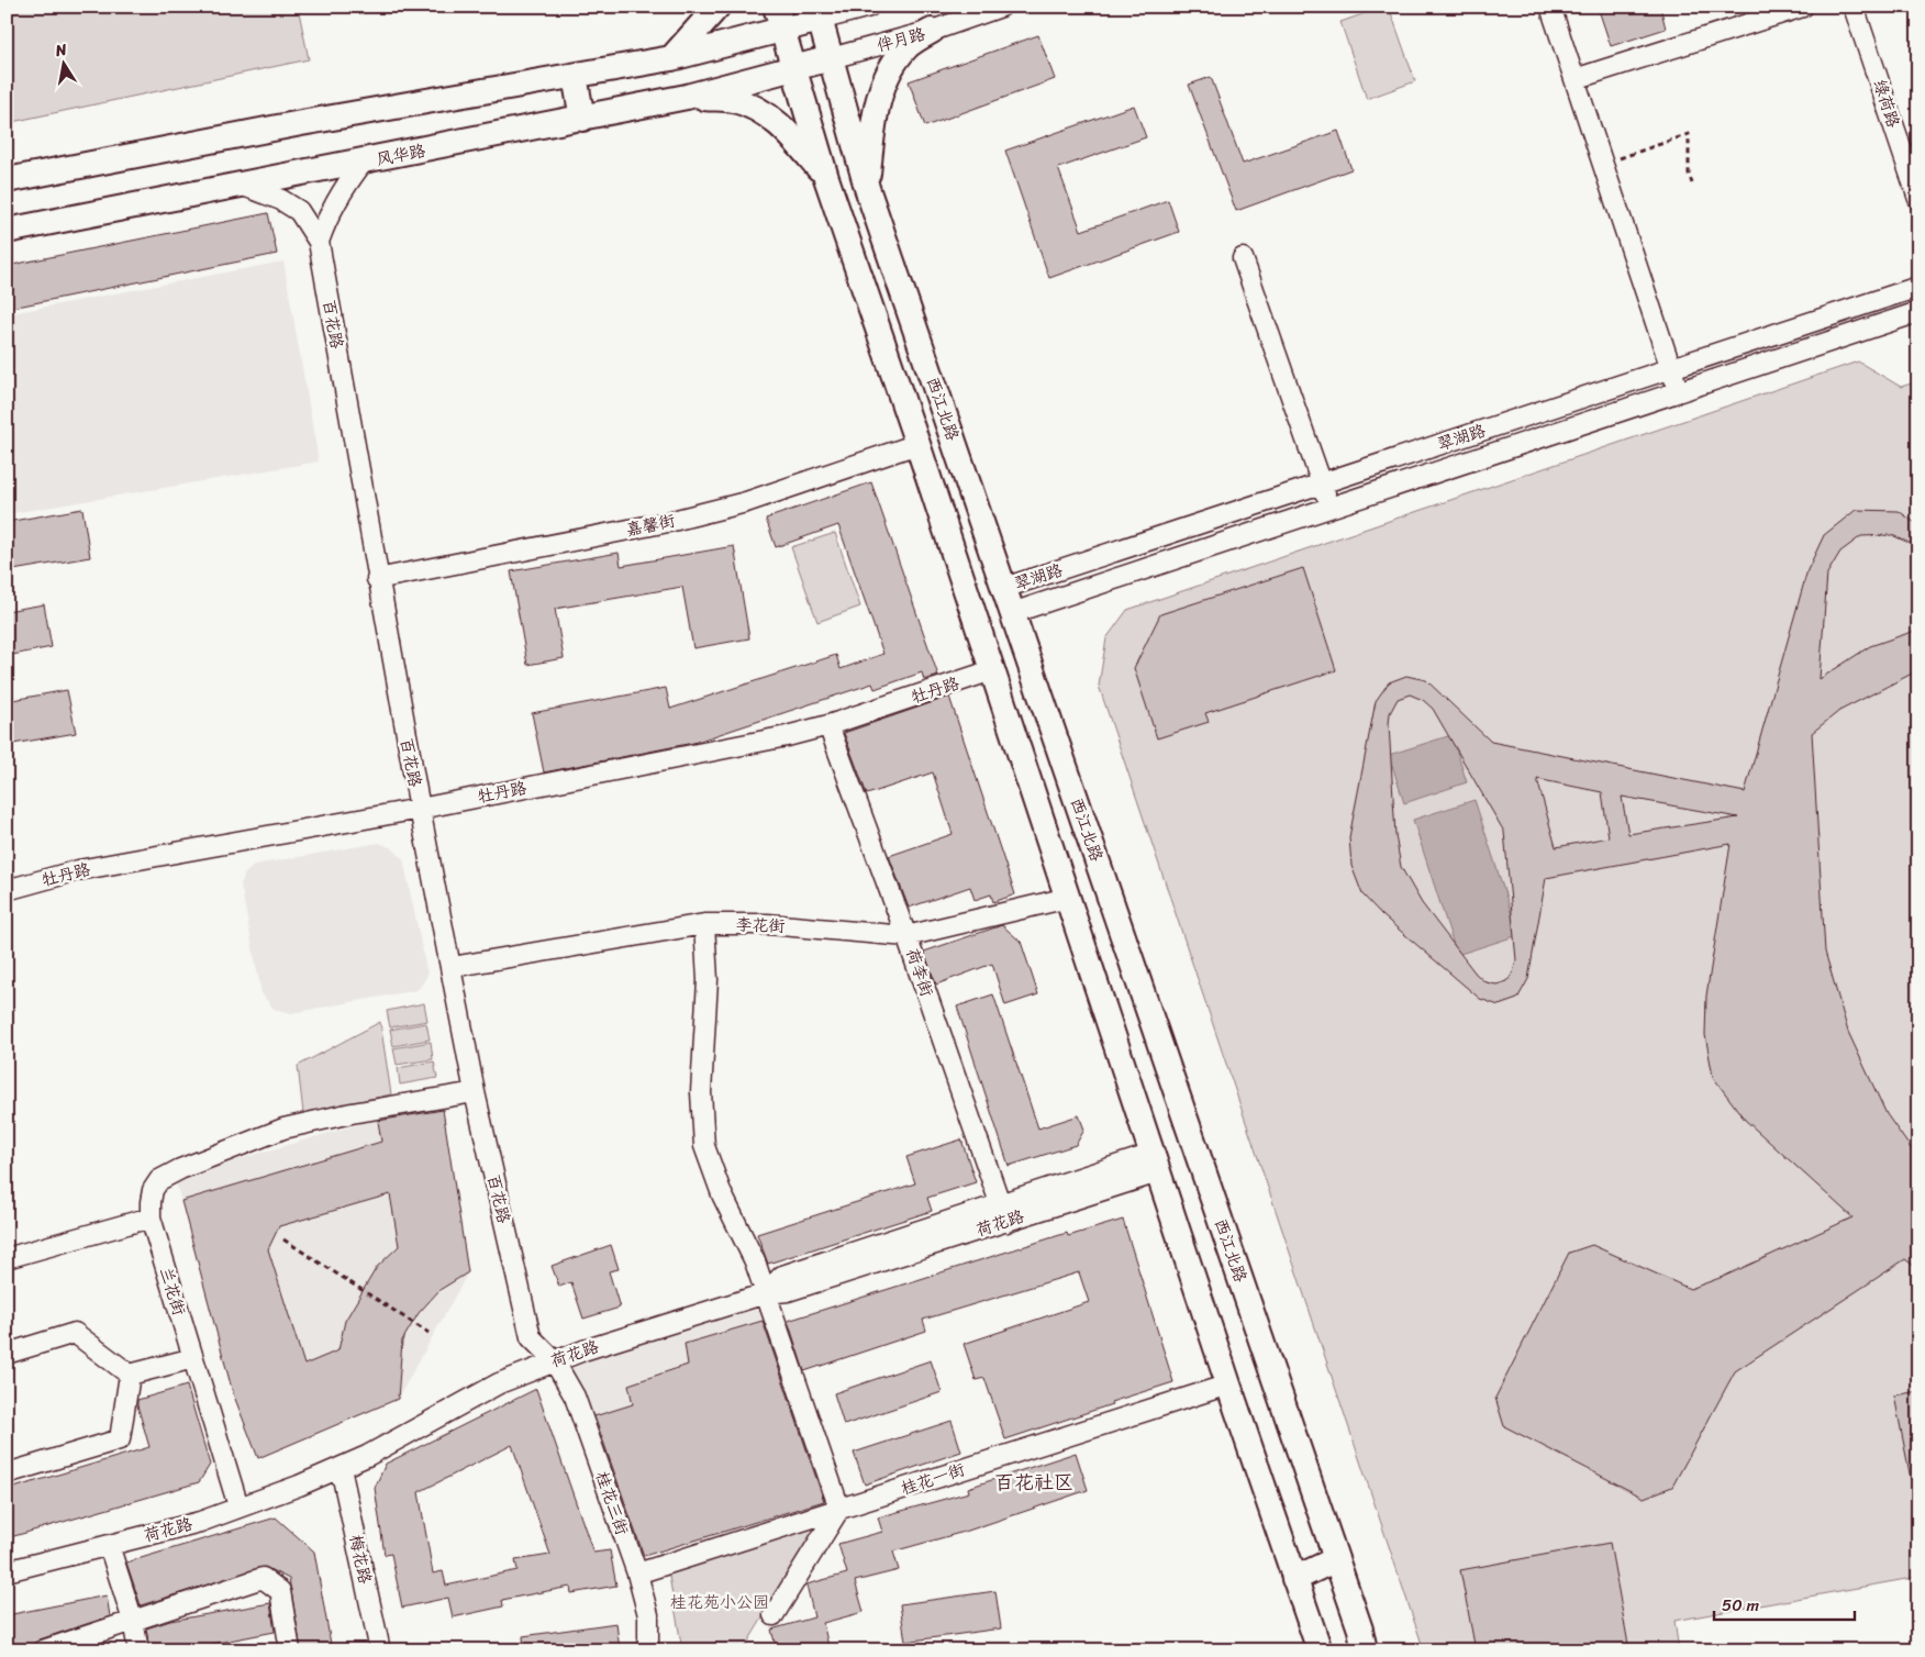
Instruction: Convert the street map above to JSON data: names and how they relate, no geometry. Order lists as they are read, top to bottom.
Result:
{
  "streets": {
    "main road": ["风华路", "西江北路"],
    "street": [
      "伴月路",
      "绿荷路",
      "百花路",
      "翠湖路",
      "嘉馨街",
      "牡丹路",
      "李花街",
      "荷李街",
      "荷花路",
      "兰花街",
      "桂花一街",
      "桂花三街",
      "梅花路"
    ]
  },
  "crossings": [
    ["伴月路", "风华路"],
    ["伴月路", "西江北路"],
    ["风华路", "西江北路"],
    ["百花路", "嘉馨街"],
    ["百花路", "牡丹路"],
    ["百花路", "李花街"],
    ["百花路", "荷花路"],
    ["百花路", "桂花三街"],
    ["西江北路", "翠湖路"],
    ["牡丹路", "荷李街"],
    ["李花街", "荷李街"],
    ["荷李街", "荷花路"],
    ["荷花路", "兰花街"],
    ["荷花路", "桂花三街"],
    ["荷花路", "梅花路"],
    ["桂花一街", "桂花三街"]
  ],
  "districts": ["百花社区"],
  "parks": ["桂花苑小公园"],
  "scale_bar": "50 m",
  "north": "top"
}
